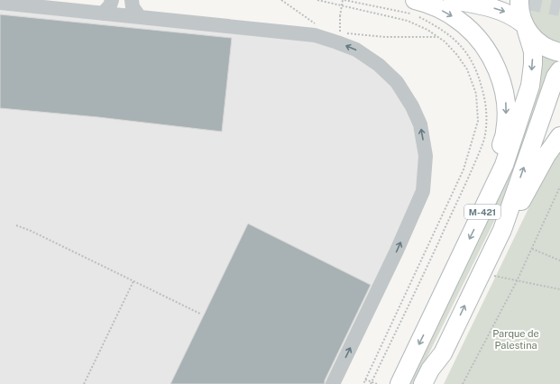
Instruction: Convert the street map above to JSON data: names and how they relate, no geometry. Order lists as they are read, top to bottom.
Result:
{
  "streets": {
    "main road": ["M-421"]
  },
  "parks": ["Parque de Palestina"]
}
